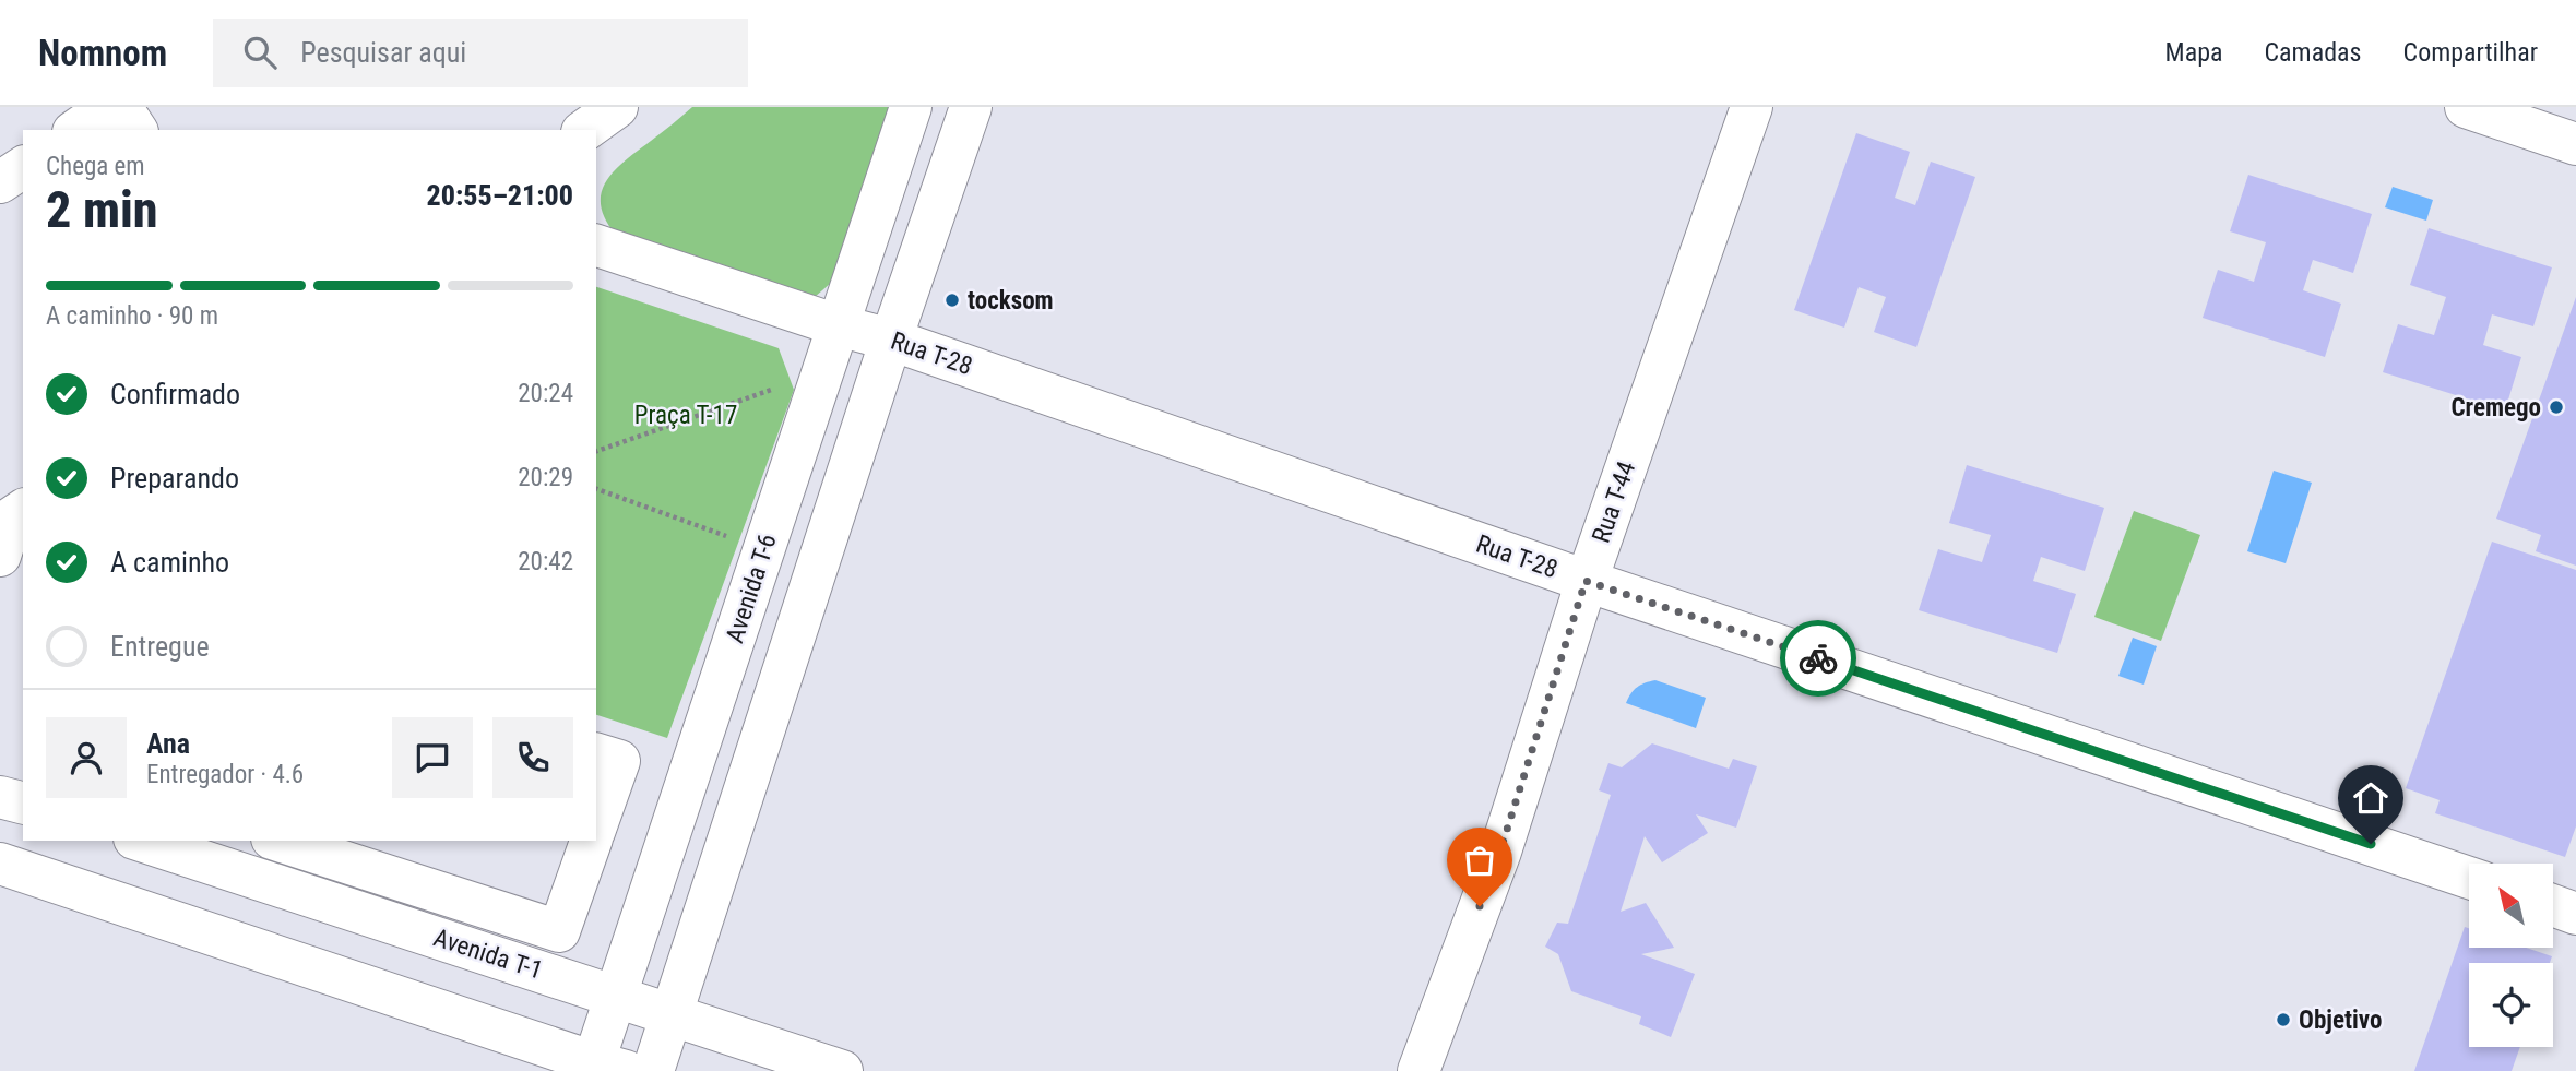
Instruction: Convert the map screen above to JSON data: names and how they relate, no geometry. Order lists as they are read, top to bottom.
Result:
{
  "streets": {
    "street": [
      "Rua T-28",
      "Rua T-44",
      "Avenida T-6",
      "Avenida T-1"
    ]
  },
  "crossings": [
    ["Rua T-28", "Rua T-44"],
    ["Rua T-28", "Avenida T-6"],
    ["Avenida T-6", "Avenida T-1"]
  ],
  "parks": ["Praça T-17"],
  "places": ["tocksom", "Cremego", "Objetivo"],
  "north": "top left",
  "page": {
    "header": "Nomnom",
    "search": "Pesquisar aqui",
    "nav": ["Mapa", "Camadas", "Compartilhar"],
    "heading": ["2 min", "Chega em", "20:55–21:00"],
    "panel": ["Ana", "Entregador · 4.6"],
    "bar": "A caminho · 90 m",
    "list": [
      ["Confirmado", "20:24"],
      ["Preparando", "20:29"],
      ["A caminho", "20:42"],
      "Entregue"
    ]
  }
}
